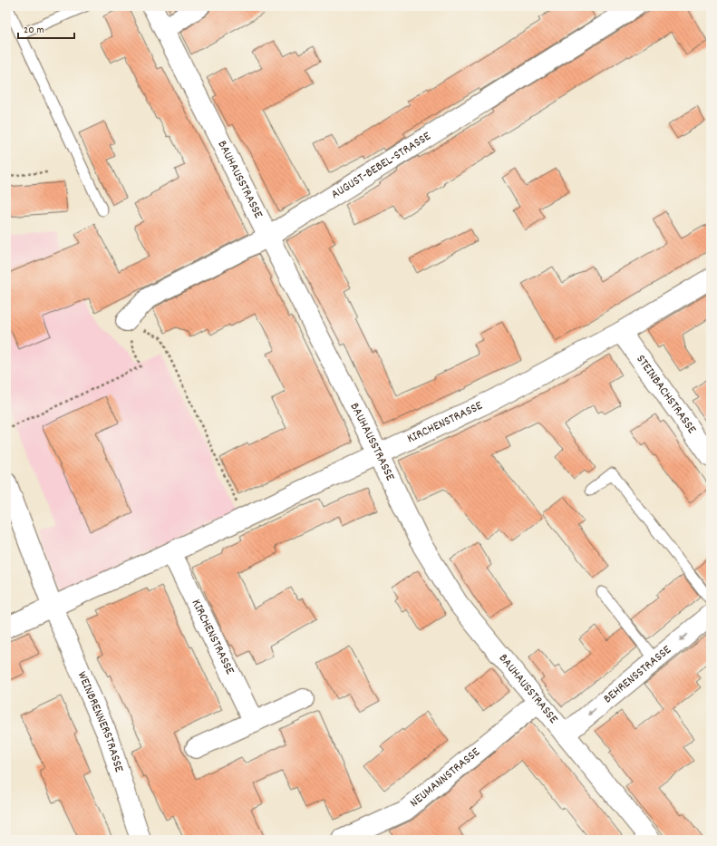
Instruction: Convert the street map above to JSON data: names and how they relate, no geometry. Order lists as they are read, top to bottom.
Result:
{
  "streets": {
    "street": [
      "AUGUST-BEBEL-STRASSE",
      "BAUHAUSSTRASSE",
      "STEINBACHSTRASSE",
      "KIRCHENSTRASSE",
      "BEHRENSSTRASSE",
      "WEINBRENNERSTRASSE",
      "NEUMANNSTRASSE"
    ]
  },
  "crossings": [
    ["AUGUST-BEBEL-STRASSE", "BAUHAUSSTRASSE"],
    ["BAUHAUSSTRASSE", "KIRCHENSTRASSE"],
    ["BAUHAUSSTRASSE", "BEHRENSSTRASSE"],
    ["BAUHAUSSTRASSE", "NEUMANNSTRASSE"],
    ["STEINBACHSTRASSE", "KIRCHENSTRASSE"],
    ["KIRCHENSTRASSE", "WEINBRENNERSTRASSE"]
  ],
  "one_way": ["BEHRENSSTRASSE"],
  "scale_bar": "20 m"
}
